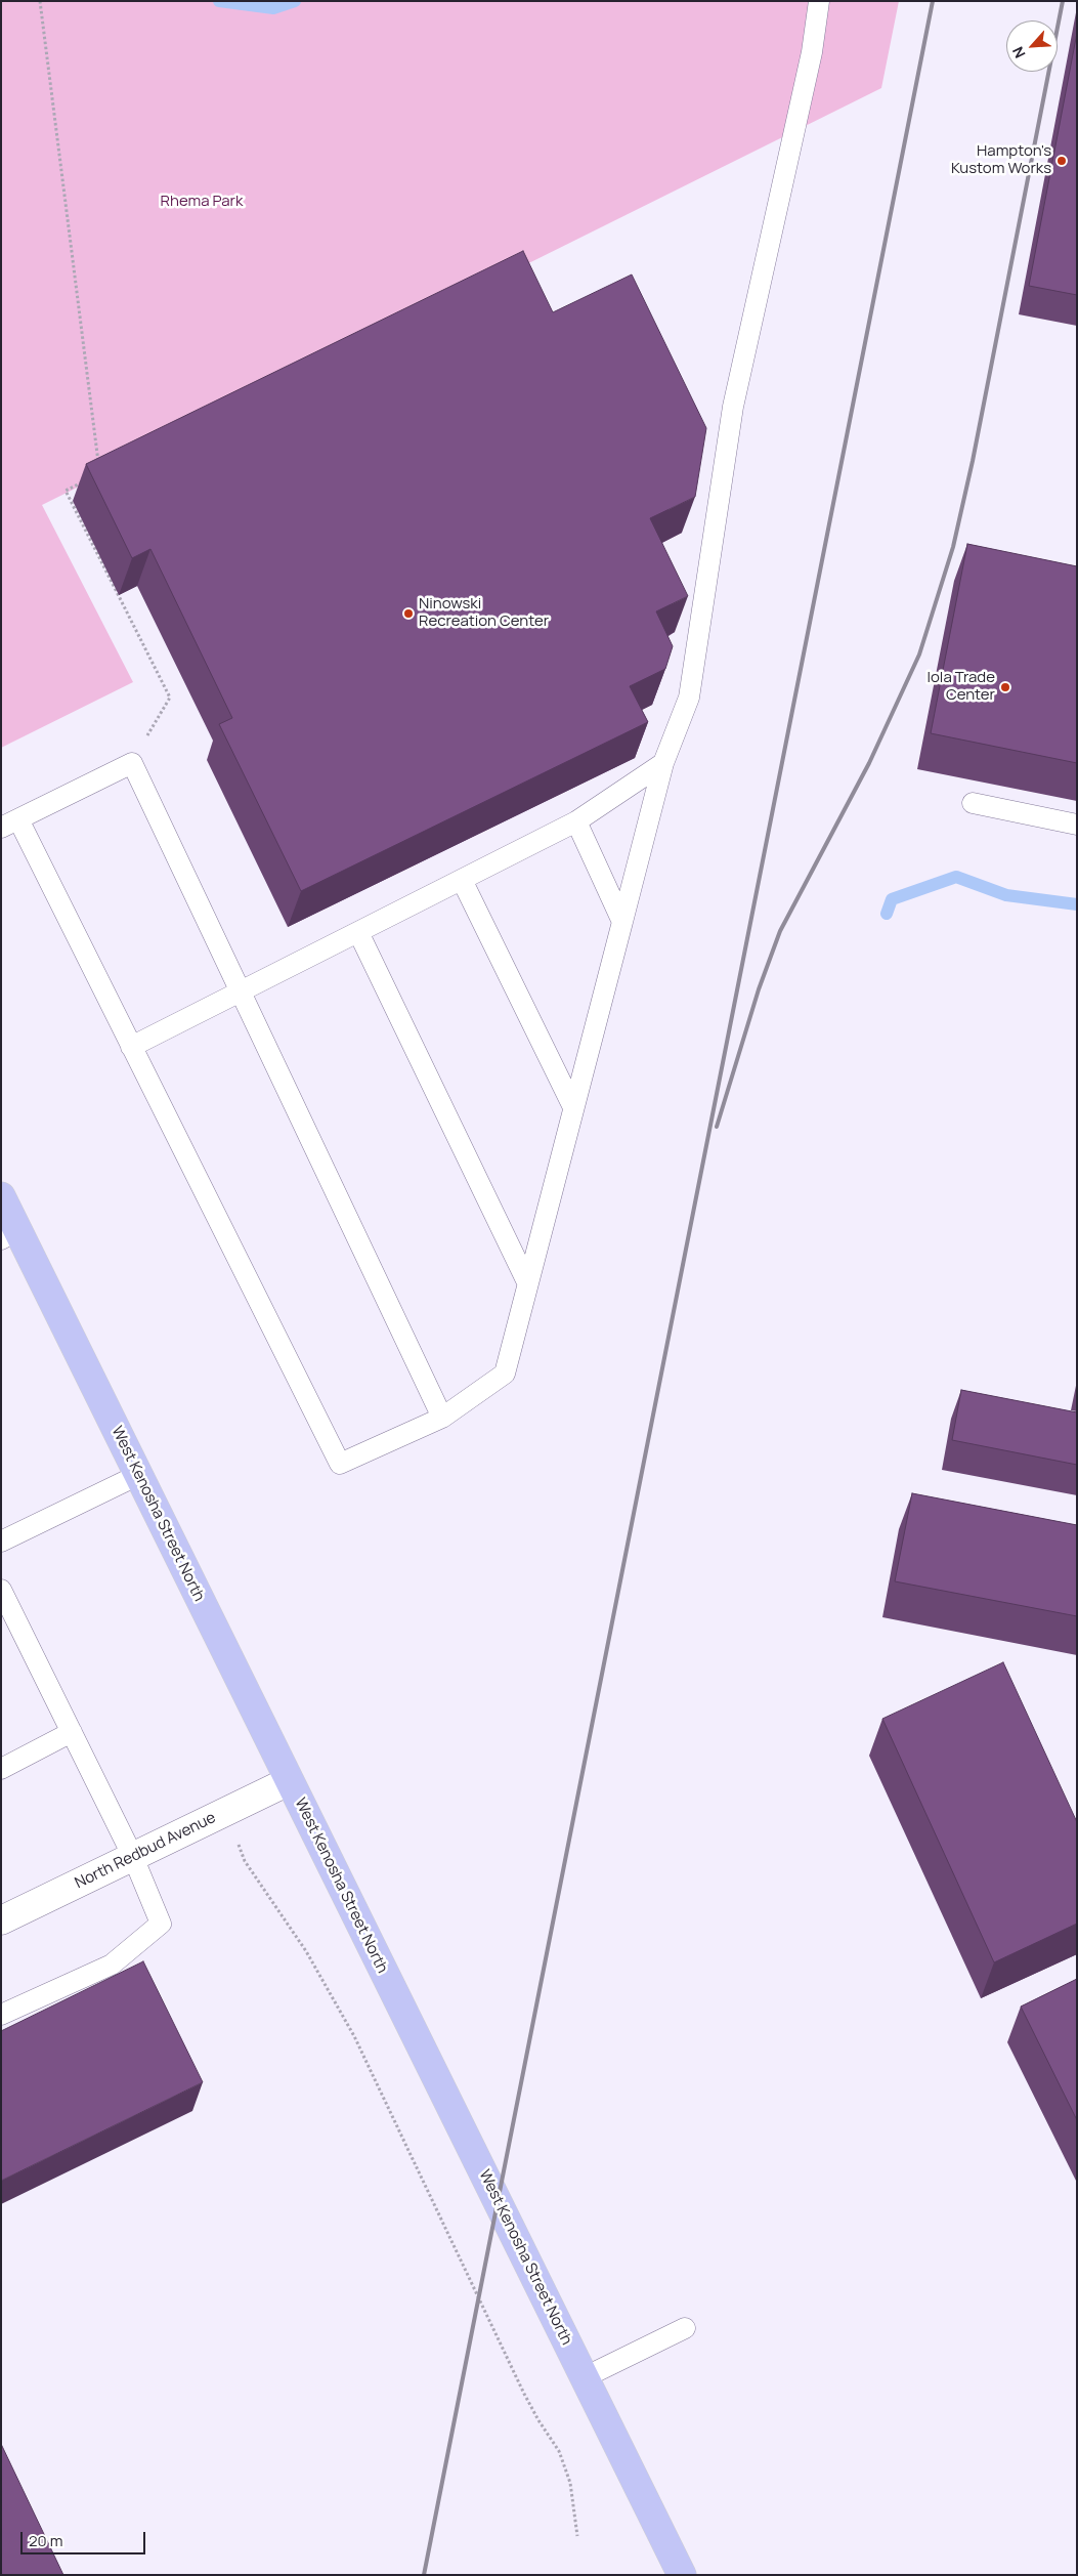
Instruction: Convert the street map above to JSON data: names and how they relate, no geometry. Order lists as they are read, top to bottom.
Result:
{
  "streets": {
    "main road": ["West Kenosha Street North"],
    "street": ["North Redbud Avenue"]
  },
  "crossings": [
    ["West Kenosha Street North", "North Redbud Avenue"]
  ],
  "parks": ["Rhema Park"],
  "places": ["Hampton's Kustom Works", "Ninowski Recreation Center", "Iola Trade Center"],
  "scale_bar": "20 m",
  "north": "bottom left"
}
